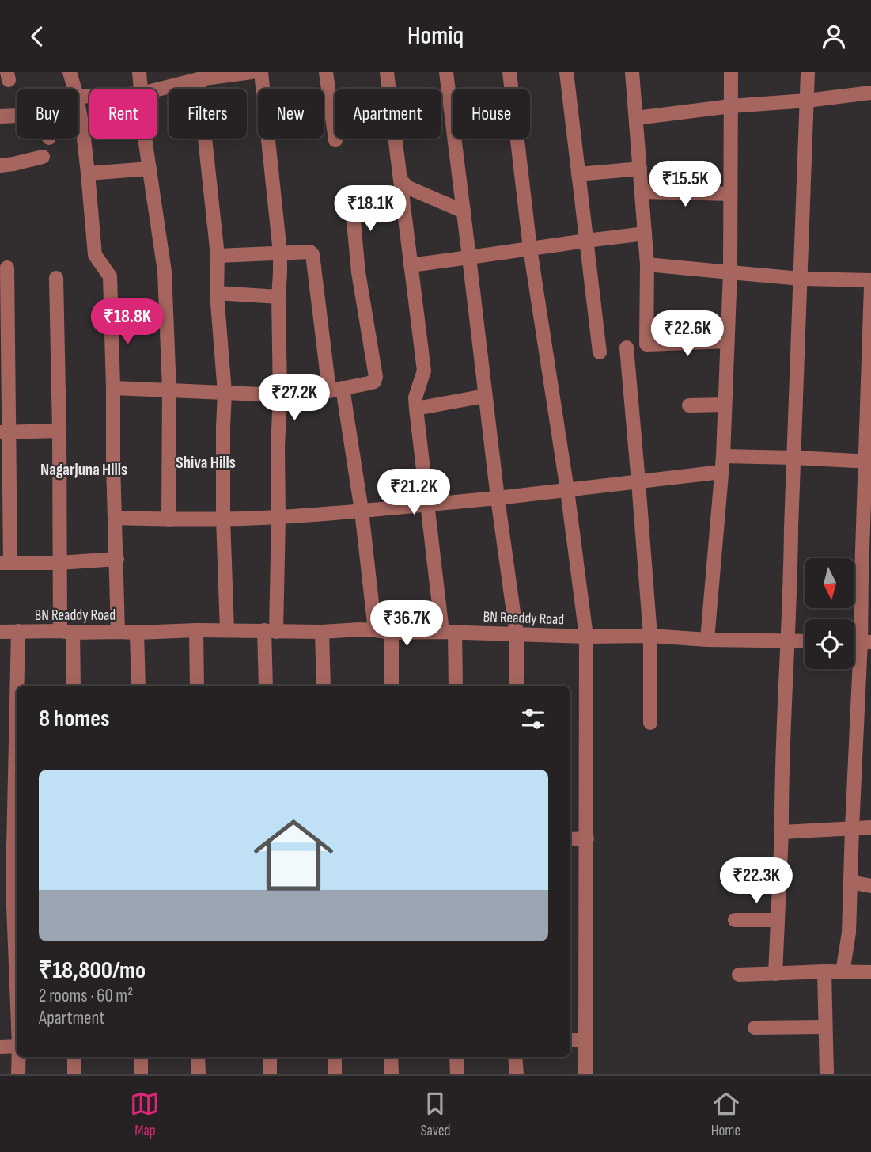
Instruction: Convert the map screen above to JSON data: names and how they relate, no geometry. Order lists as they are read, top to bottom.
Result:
{
  "streets": {
    "street": ["BN Readdy Road"]
  },
  "districts": ["Shiva Hills", "Nagarjuna Hills"],
  "north": "bottom",
  "page": {
    "header": "Homiq",
    "chip": [
      "Buy",
      "Rent",
      "Filters",
      "New",
      "Apartment",
      "House"
    ],
    "price": [
      "₹15.5K",
      "₹18.1K",
      "₹18.8K",
      "₹22.6K",
      "₹27.2K",
      "₹21.2K",
      "₹36.7K",
      "₹22.3K"
    ],
    "heading": "8 homes",
    "list": [
      {
        "name": "₹18,800/mo",
        "note": "2 rooms · 60 m² · Apartment"
      }
    ],
    "tabs": ["Map", "Saved", "Home"]
  }
}
